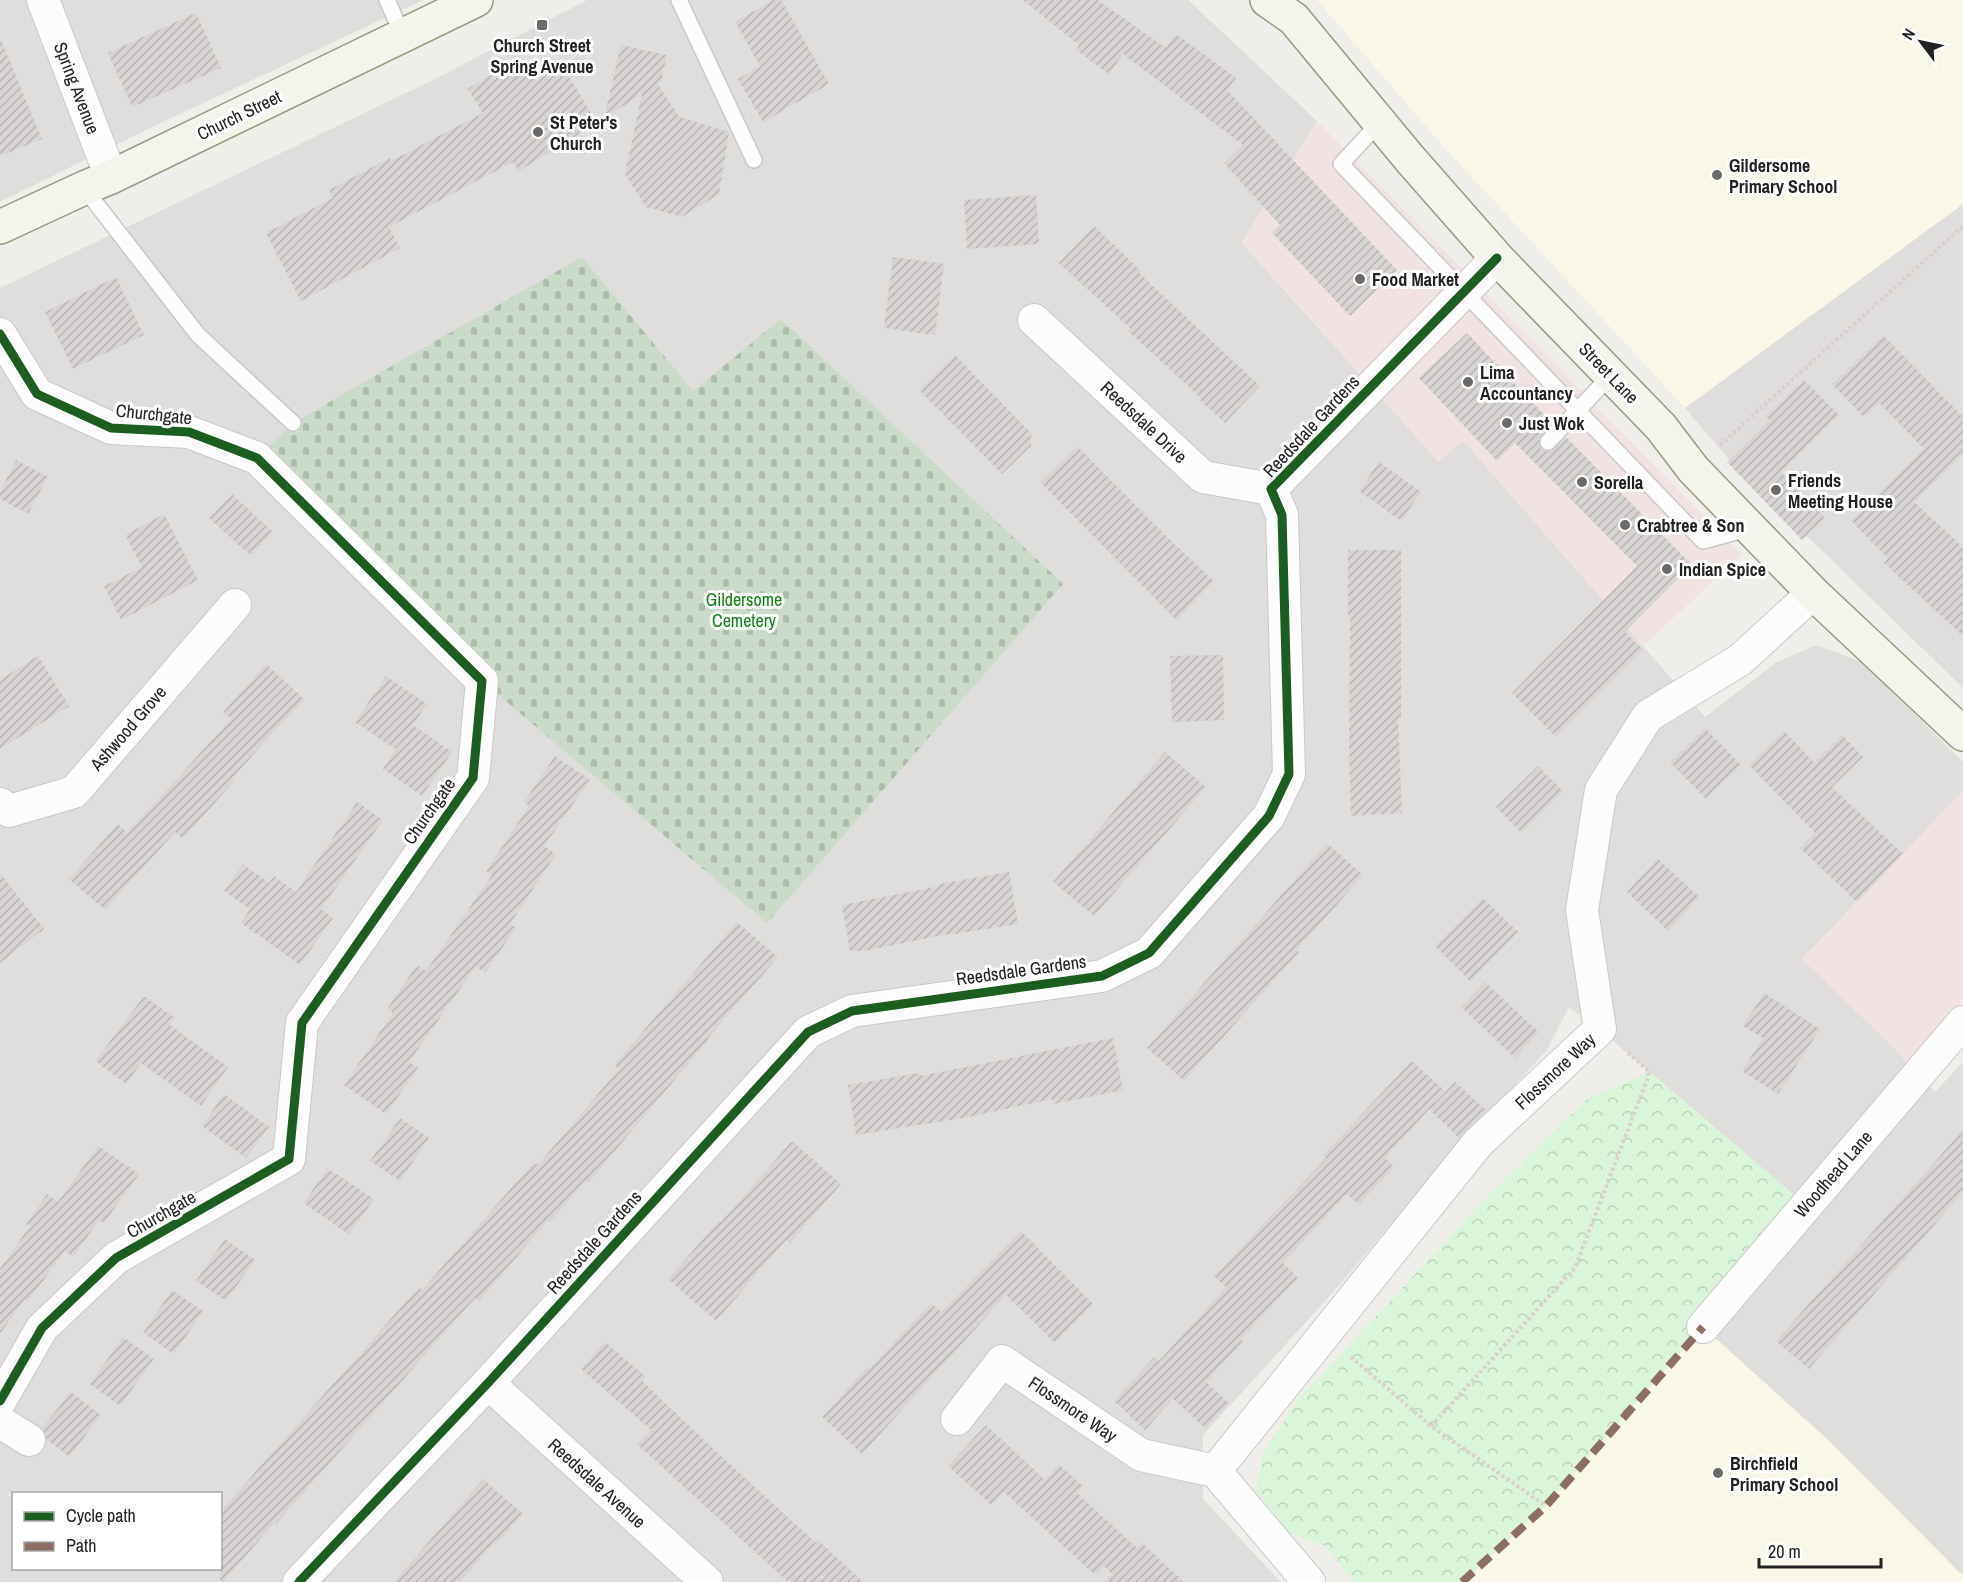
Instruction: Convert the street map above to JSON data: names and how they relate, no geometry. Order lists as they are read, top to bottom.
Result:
{
  "streets": {
    "street": [
      "Spring Avenue",
      "Church Street",
      "Street Lane",
      "Churchgate",
      "Reedsdale Drive",
      "Reedsdale Gardens",
      "Ashwood Grove",
      "Flossmore Way",
      "Woodhead Lane",
      "Reedsdale Avenue"
    ]
  },
  "crossings": [
    ["Spring Avenue", "Church Street"],
    ["Street Lane", "Reedsdale Gardens"],
    ["Street Lane", "Flossmore Way"],
    ["Reedsdale Drive", "Reedsdale Gardens"],
    ["Reedsdale Gardens", "Reedsdale Avenue"]
  ],
  "parks": ["Gildersome Cemetery"],
  "places": {
    "transit": ["Church Street Spring Avenue"],
    "other": [
      "St Peter's Church",
      "Gildersome Primary School",
      "Food Market",
      "Lima Accountancy",
      "Just Wok",
      "Sorella",
      "Friends Meeting House",
      "Crabtree & Son",
      "Indian Spice",
      "Birchfield Primary School"
    ]
  },
  "legend": ["Cycle path", "Path"],
  "scale_bar": "20 m",
  "north": "top left"
}
